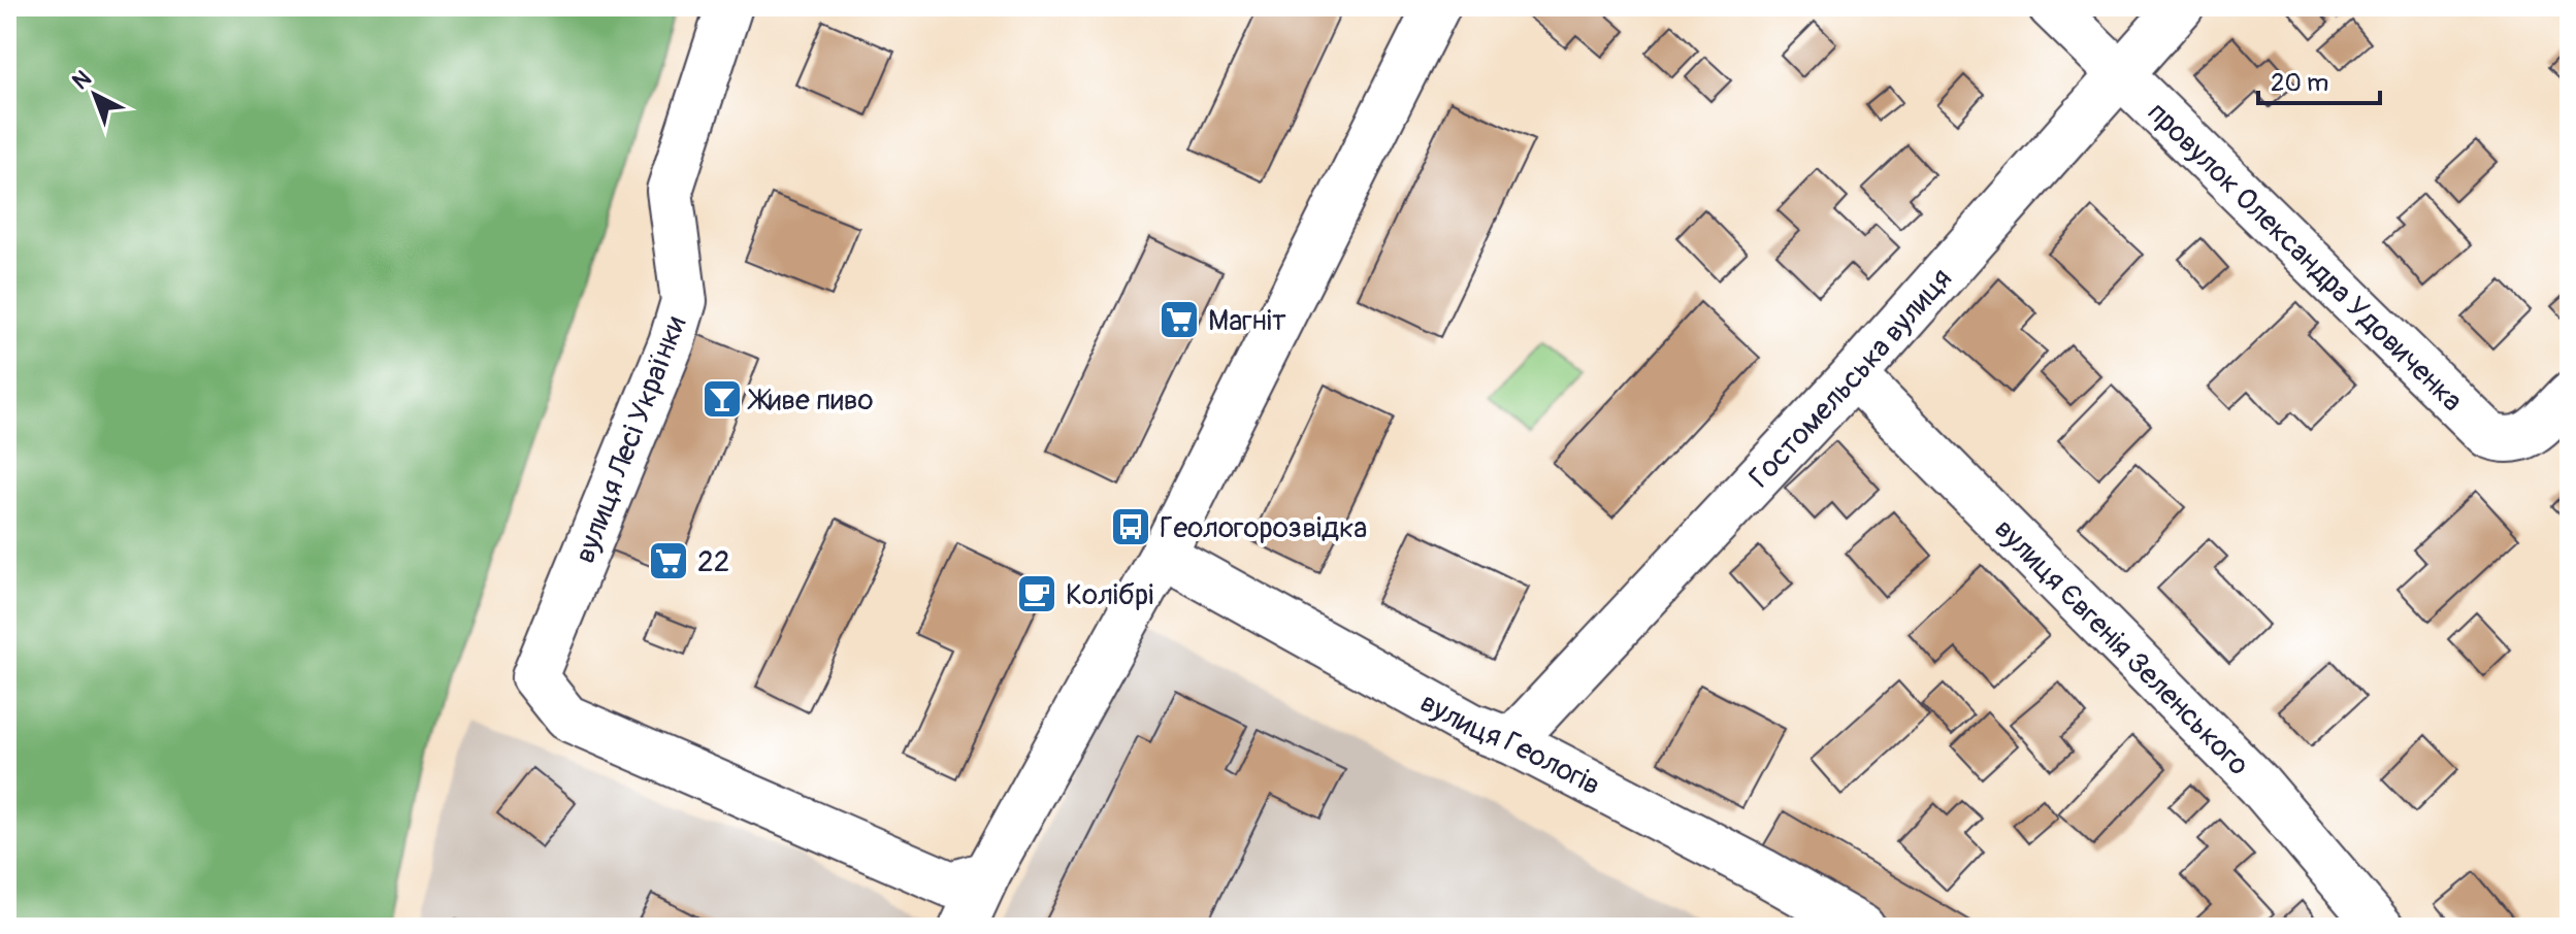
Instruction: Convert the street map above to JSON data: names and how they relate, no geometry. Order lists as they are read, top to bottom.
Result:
{
  "streets": {
    "street": [
      "провулок Олександра Удовиченка",
      "Гостомельська вулиця",
      "вулиця Лесі Українки",
      "вулиця Євгенія Зеленського",
      "вулиця Геологів"
    ]
  },
  "crossings": [
    ["провулок Олександра Удовиченка", "Гостомельська вулиця"],
    ["Гостомельська вулиця", "вулиця Євгенія Зеленського"],
    ["Гостомельська вулиця", "вулиця Геологів"]
  ],
  "places": {
    "supermarket": ["Магніт", "22"],
    "bar": ["Живе пиво"],
    "bus stop": ["Геологорозвідка"],
    "cafe": ["Колібрі"]
  },
  "scale_bar": "20 m",
  "north": "top left"
}
